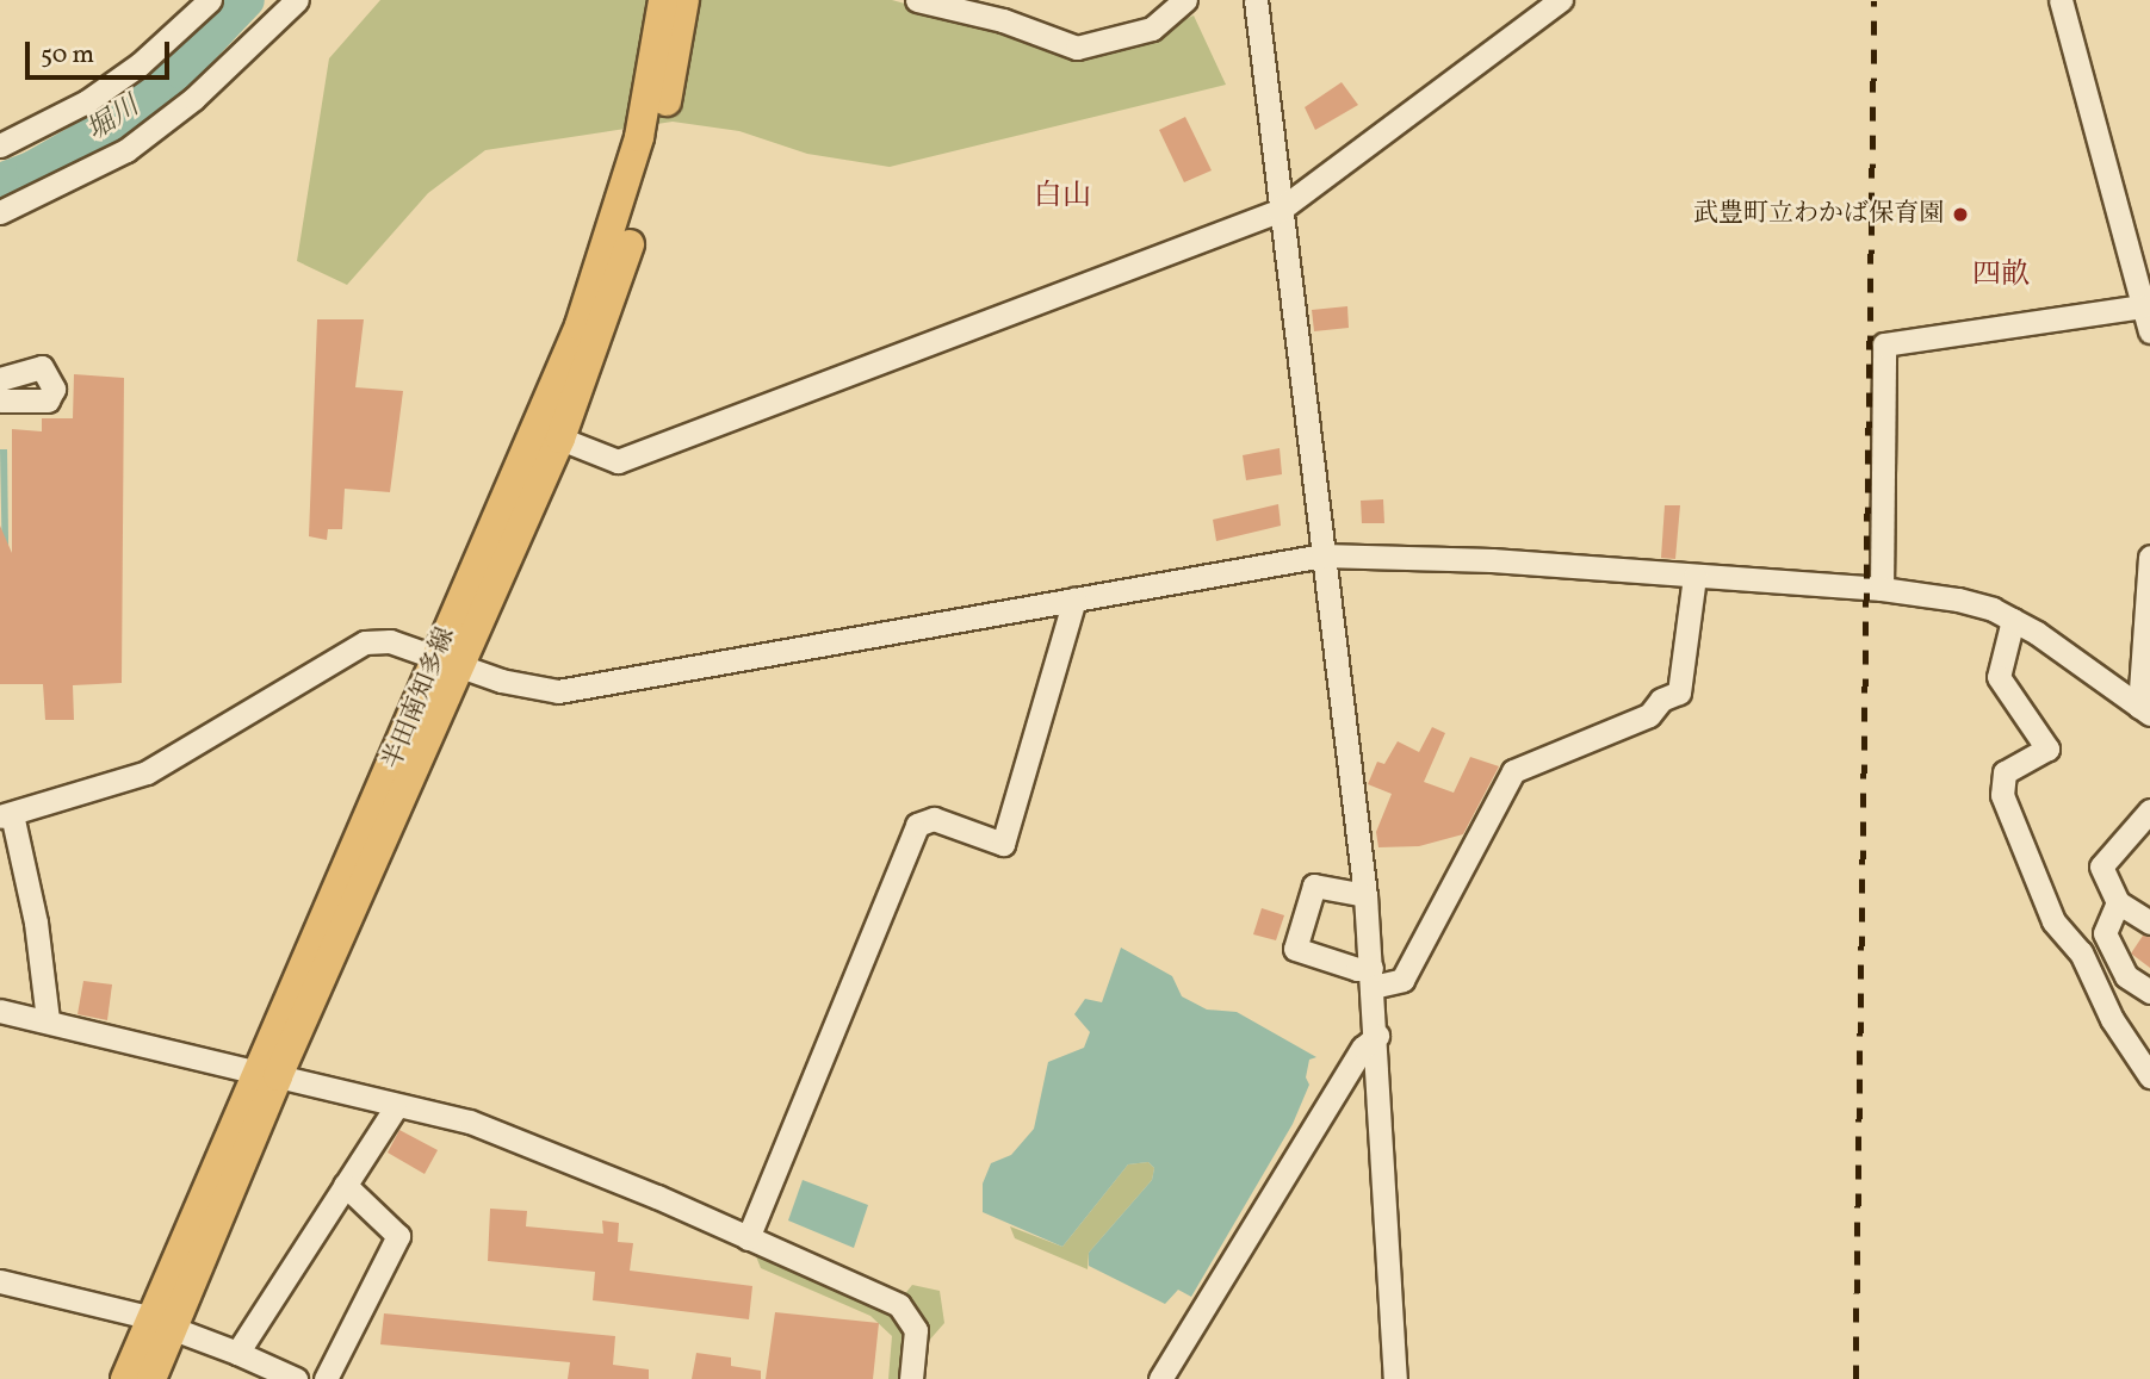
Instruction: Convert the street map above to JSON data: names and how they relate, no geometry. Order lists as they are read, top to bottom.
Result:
{
  "streets": {
    "main road": ["半田南知多線"]
  },
  "districts": ["白山", "四畝"],
  "water": ["堀川"],
  "places": ["武豊町立わかば保育園"],
  "scale_bar": "50 m"
}
